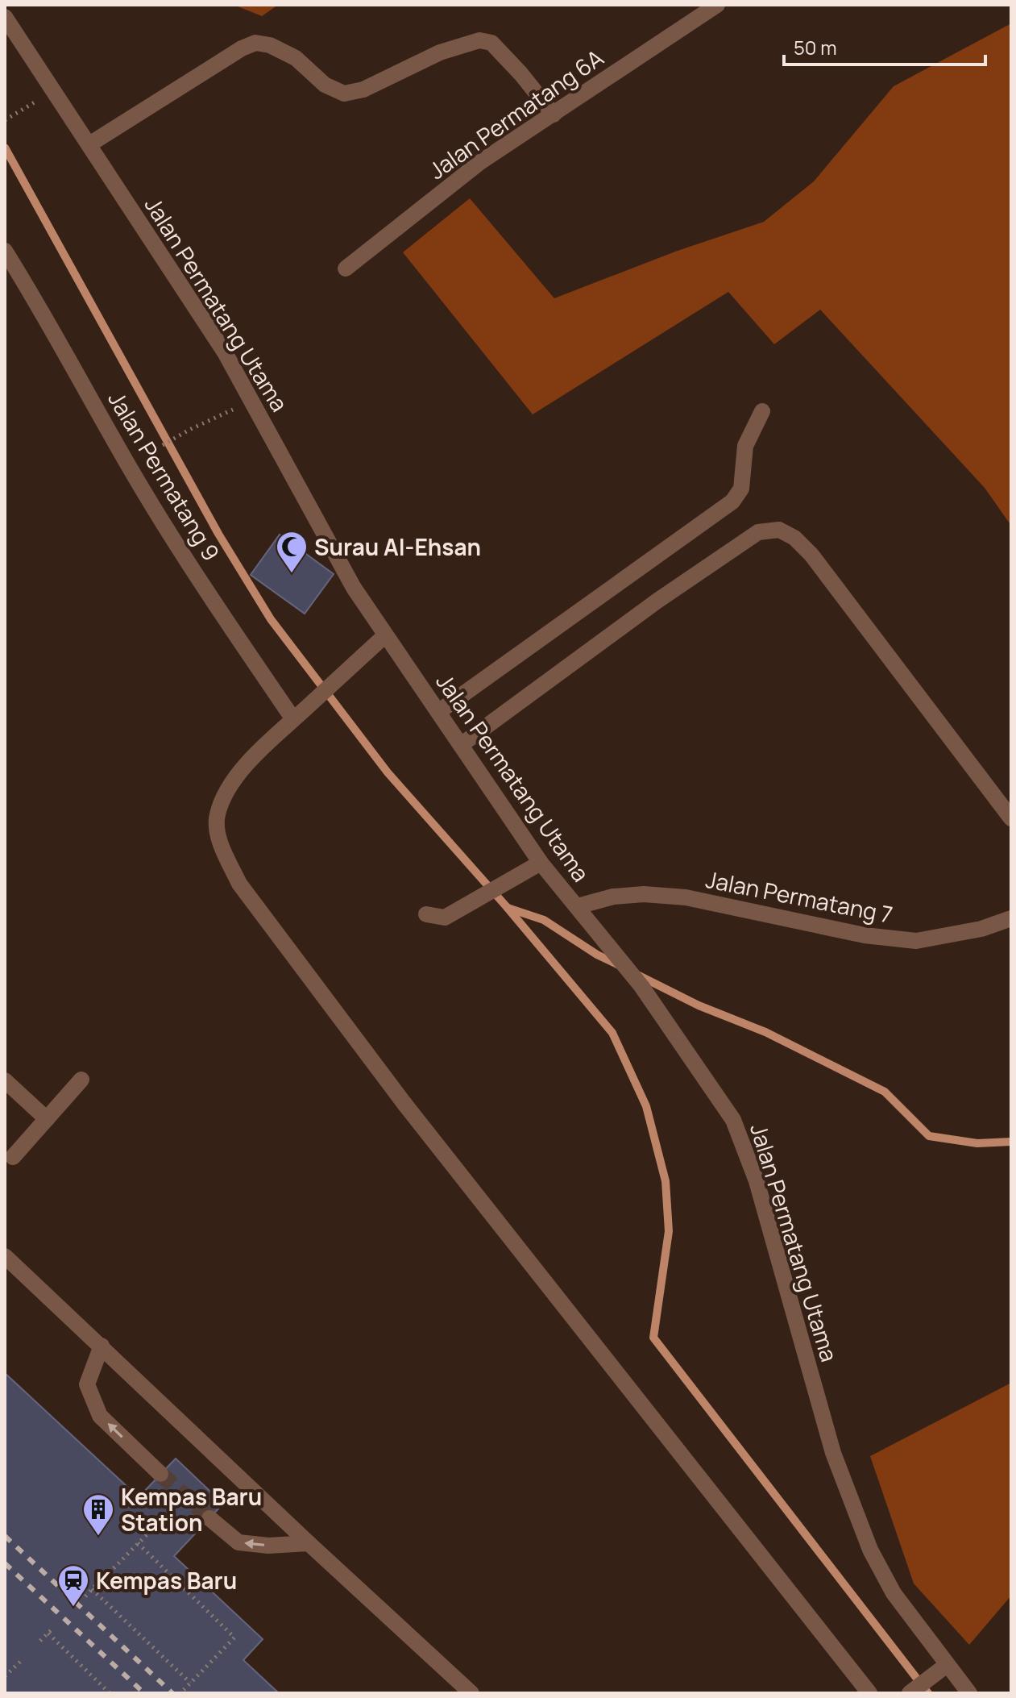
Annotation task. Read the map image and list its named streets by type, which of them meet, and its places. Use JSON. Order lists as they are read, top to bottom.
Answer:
{
  "streets": {
    "street": [
      "Jalan Permatang 6A",
      "Jalan Permatang Utama",
      "Jalan Permatang 9",
      "Jalan Permatang 7"
    ]
  },
  "crossings": [
    ["Jalan Permatang Utama", "Jalan Permatang 7"]
  ],
  "places": {
    "mosque": ["Surau Al-Ehsan"],
    "building": ["Kempas Baru Station"],
    "station": ["Kempas Baru"]
  },
  "scale_bar": "50 m"
}
